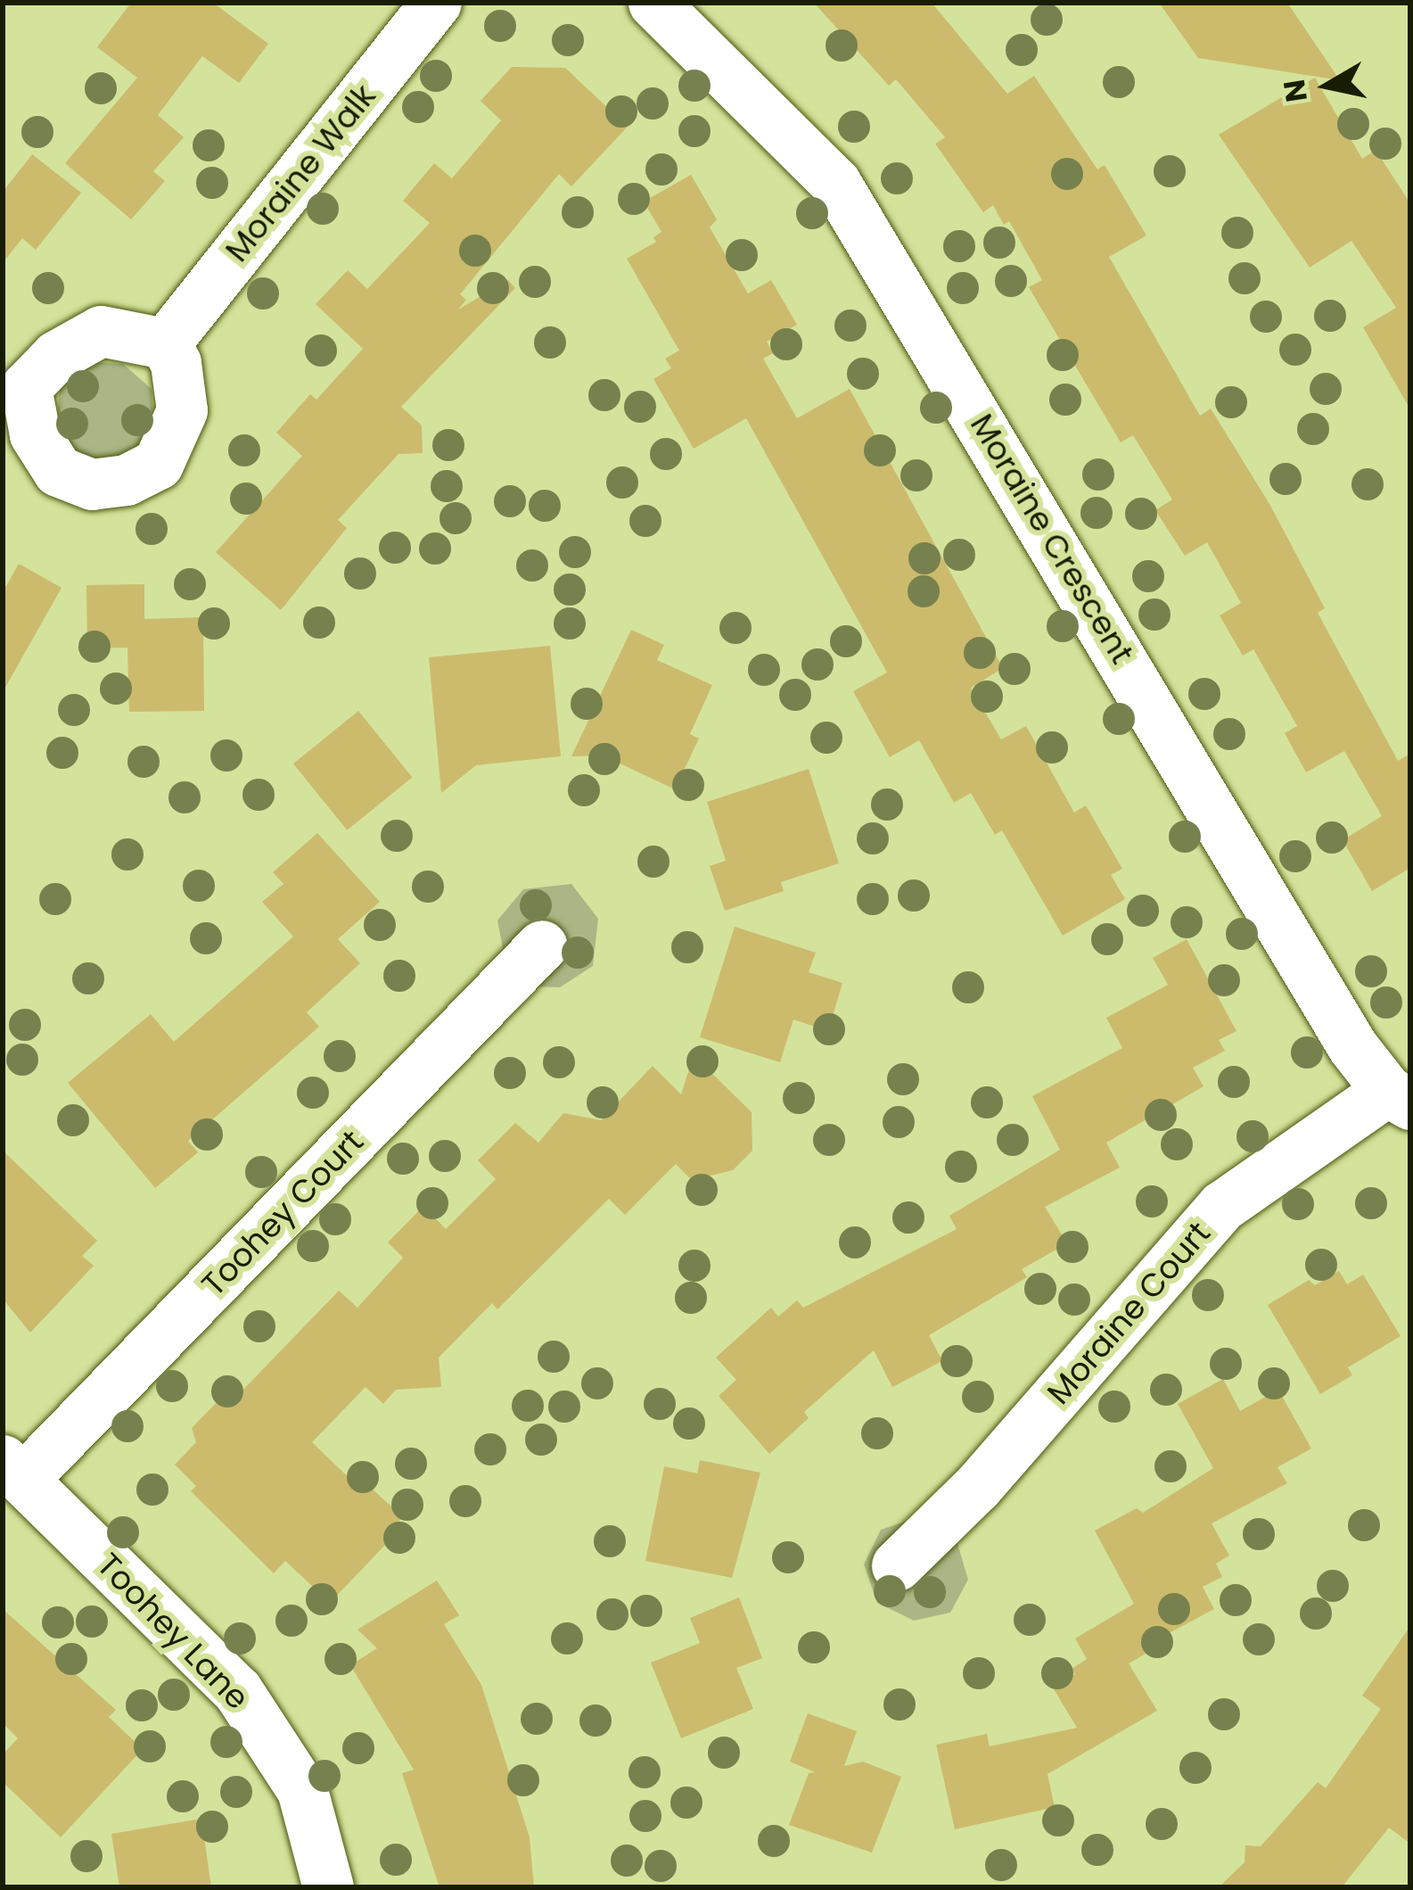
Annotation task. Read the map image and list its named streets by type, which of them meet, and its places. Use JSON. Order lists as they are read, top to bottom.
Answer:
{
  "streets": {
    "street": [
      "Moraine Walk",
      "Moraine Crescent",
      "Toohey Court",
      "Moraine Court",
      "Toohey Lane"
    ]
  },
  "crossings": [
    ["Moraine Crescent", "Moraine Court"],
    ["Toohey Court", "Toohey Lane"]
  ],
  "north": "left"
}
